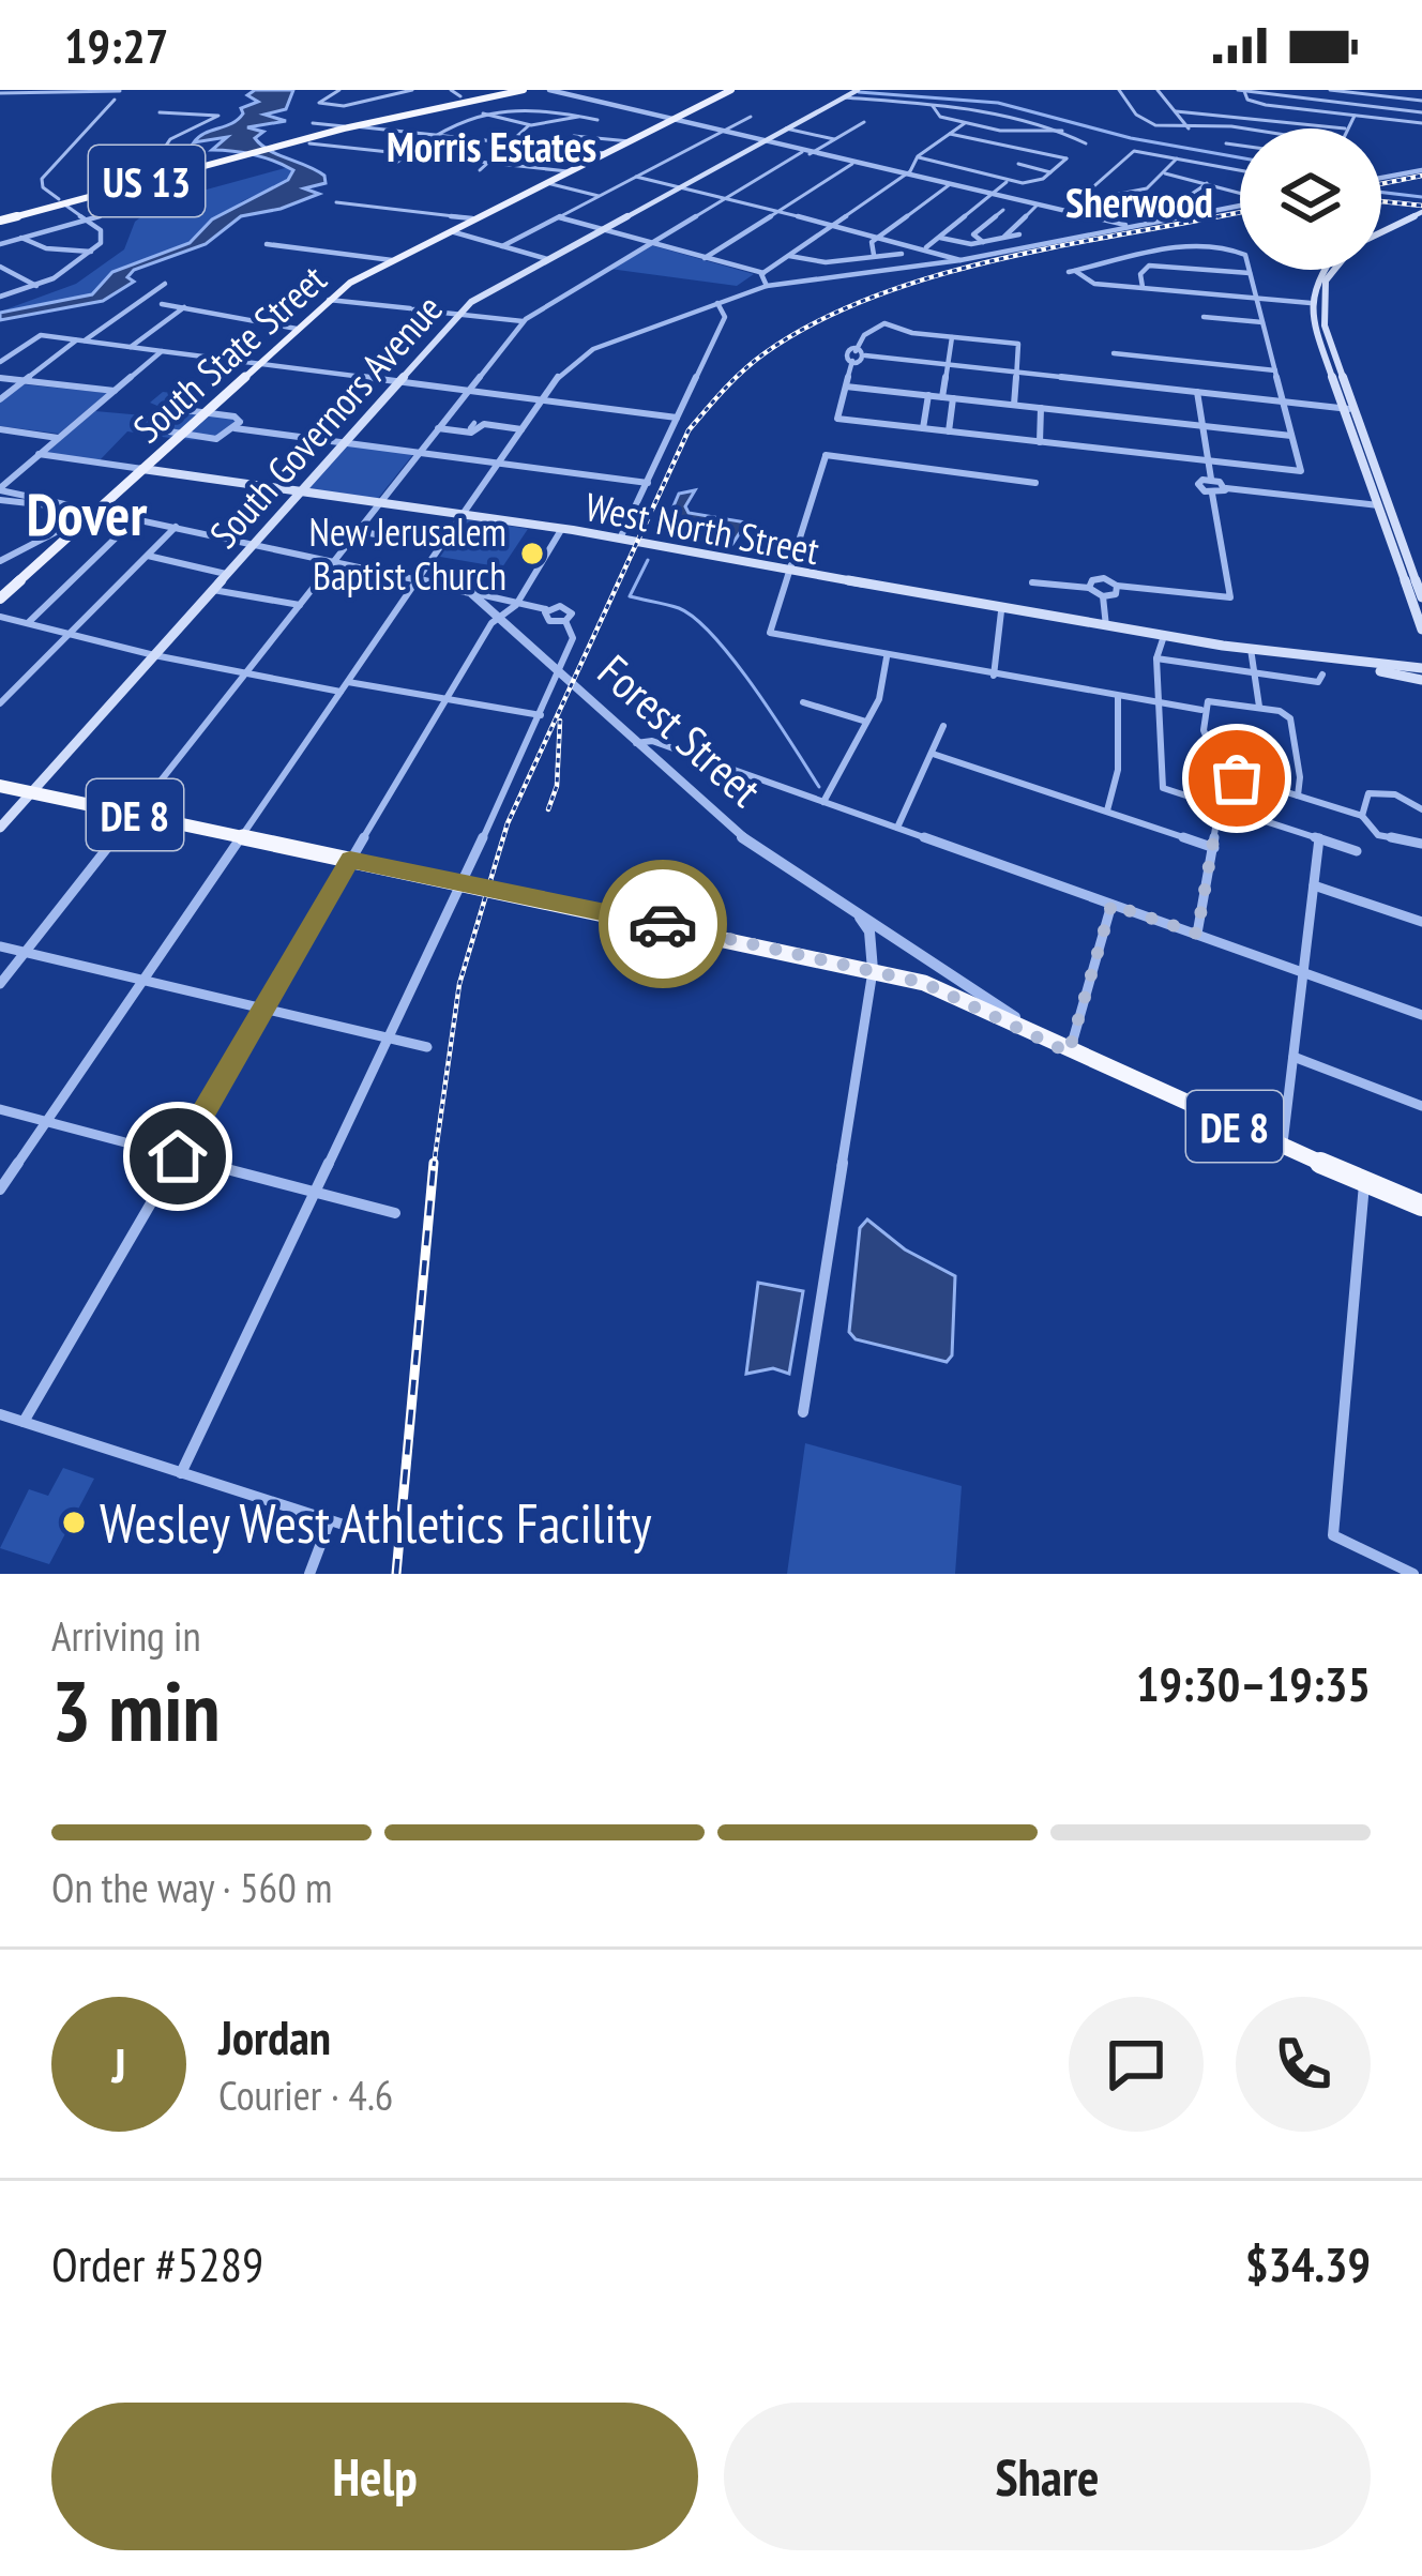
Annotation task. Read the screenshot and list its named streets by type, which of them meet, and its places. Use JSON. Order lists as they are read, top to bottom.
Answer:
{
  "streets": {
    "highway": ["US 13", "Forest Street", "DE 8"],
    "main road": ["South State Street", "South Governors Avenue", "West North Street"]
  },
  "crossings": [
    ["South State Street", "West North Street"],
    ["South Governors Avenue", "West North Street"],
    ["South Governors Avenue", "DE 8"],
    ["Forest Street", "DE 8"]
  ],
  "districts": ["Morris Estates", "Sherwood", "Dover"],
  "places": ["New Jerusalem Baptist Church", "Wesley West Athletics Facility"],
  "page": {
    "status": "19:27",
    "heading": ["3 min", "Arriving in", "19:30–19:35"],
    "panel": [
      "Jordan",
      "Courier · 4.6",
      "Order #5289",
      "$34.39"
    ],
    "bar": "On the way · 560 m",
    "round": "J",
    "buttons": ["Help", "Share"]
  }
}
